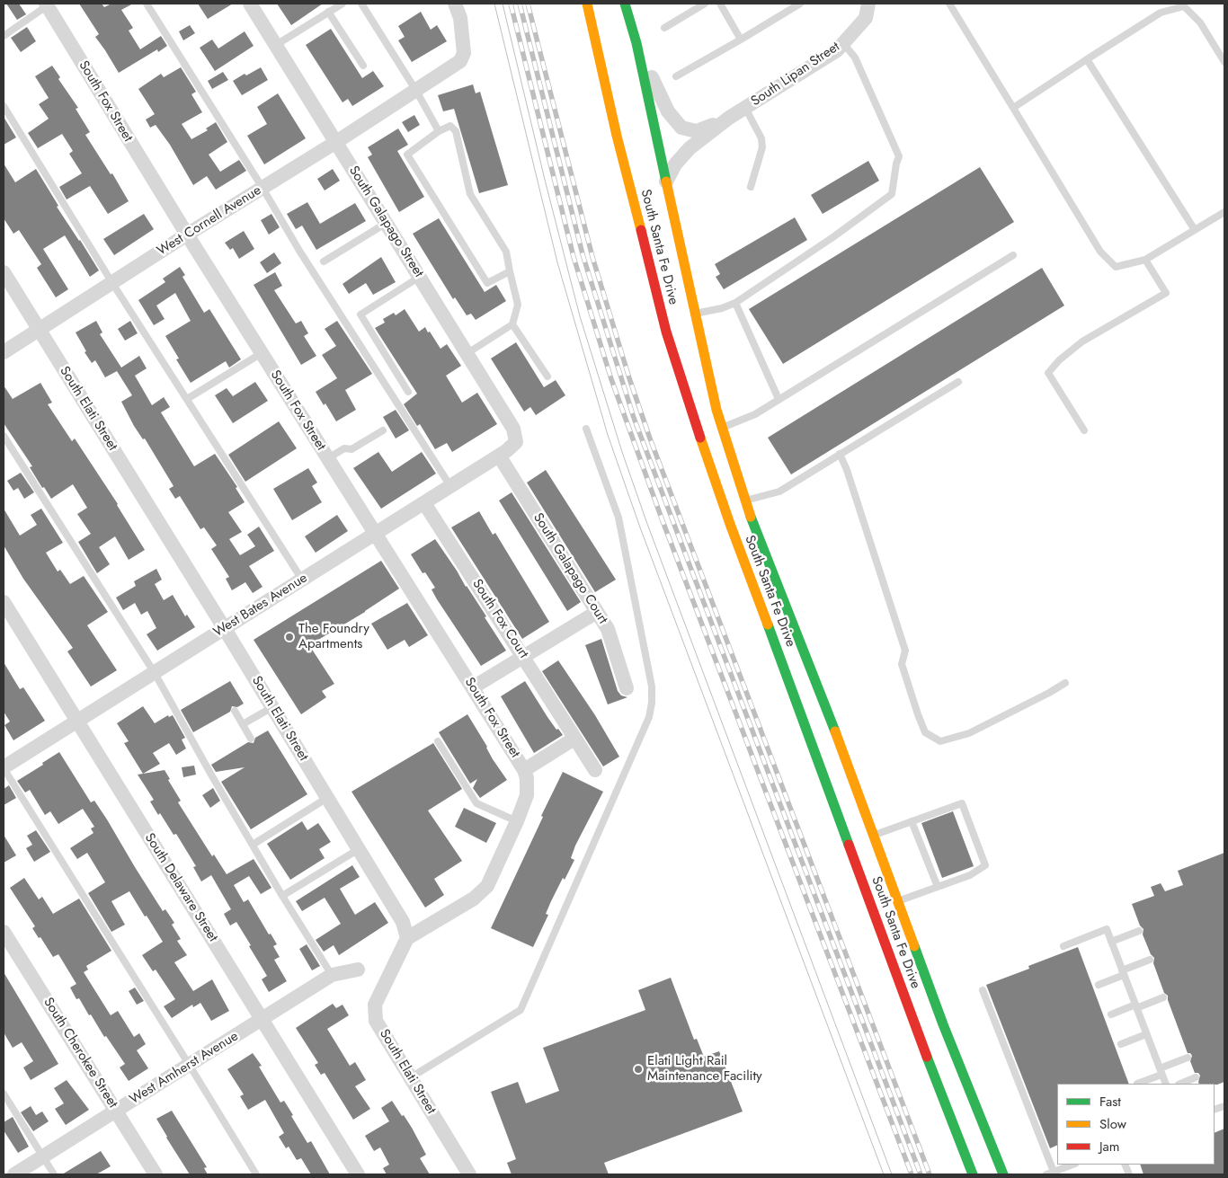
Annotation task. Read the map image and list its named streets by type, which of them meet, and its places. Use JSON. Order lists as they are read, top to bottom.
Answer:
{
  "streets": {
    "highway": ["South Santa Fe Drive"],
    "street": [
      "South Lipan Street",
      "South Fox Street",
      "West Cornell Avenue",
      "South Galapago Street",
      "South Elati Street",
      "South Galapago Court",
      "West Bates Avenue",
      "South Fox Court",
      "South Delaware Street",
      "South Cherokee Street",
      "West Amherst Avenue"
    ]
  },
  "crossings": [
    ["South Lipan Street", "South Santa Fe Drive"],
    ["South Fox Street", "West Cornell Avenue"],
    ["South Fox Street", "West Bates Avenue"],
    ["West Cornell Avenue", "South Galapago Street"],
    ["West Cornell Avenue", "South Elati Street"],
    ["South Galapago Street", "West Bates Avenue"],
    ["South Elati Street", "West Bates Avenue"],
    ["South Galapago Court", "West Bates Avenue"],
    ["West Bates Avenue", "South Fox Court"],
    ["West Bates Avenue", "South Delaware Street"],
    ["South Delaware Street", "West Amherst Avenue"],
    ["South Cherokee Street", "West Amherst Avenue"]
  ],
  "places": ["The Foundry Apartments", "Elati Light Rail Maintenance Facility"],
  "legend": ["Fast", "Slow", "Jam"]
}
